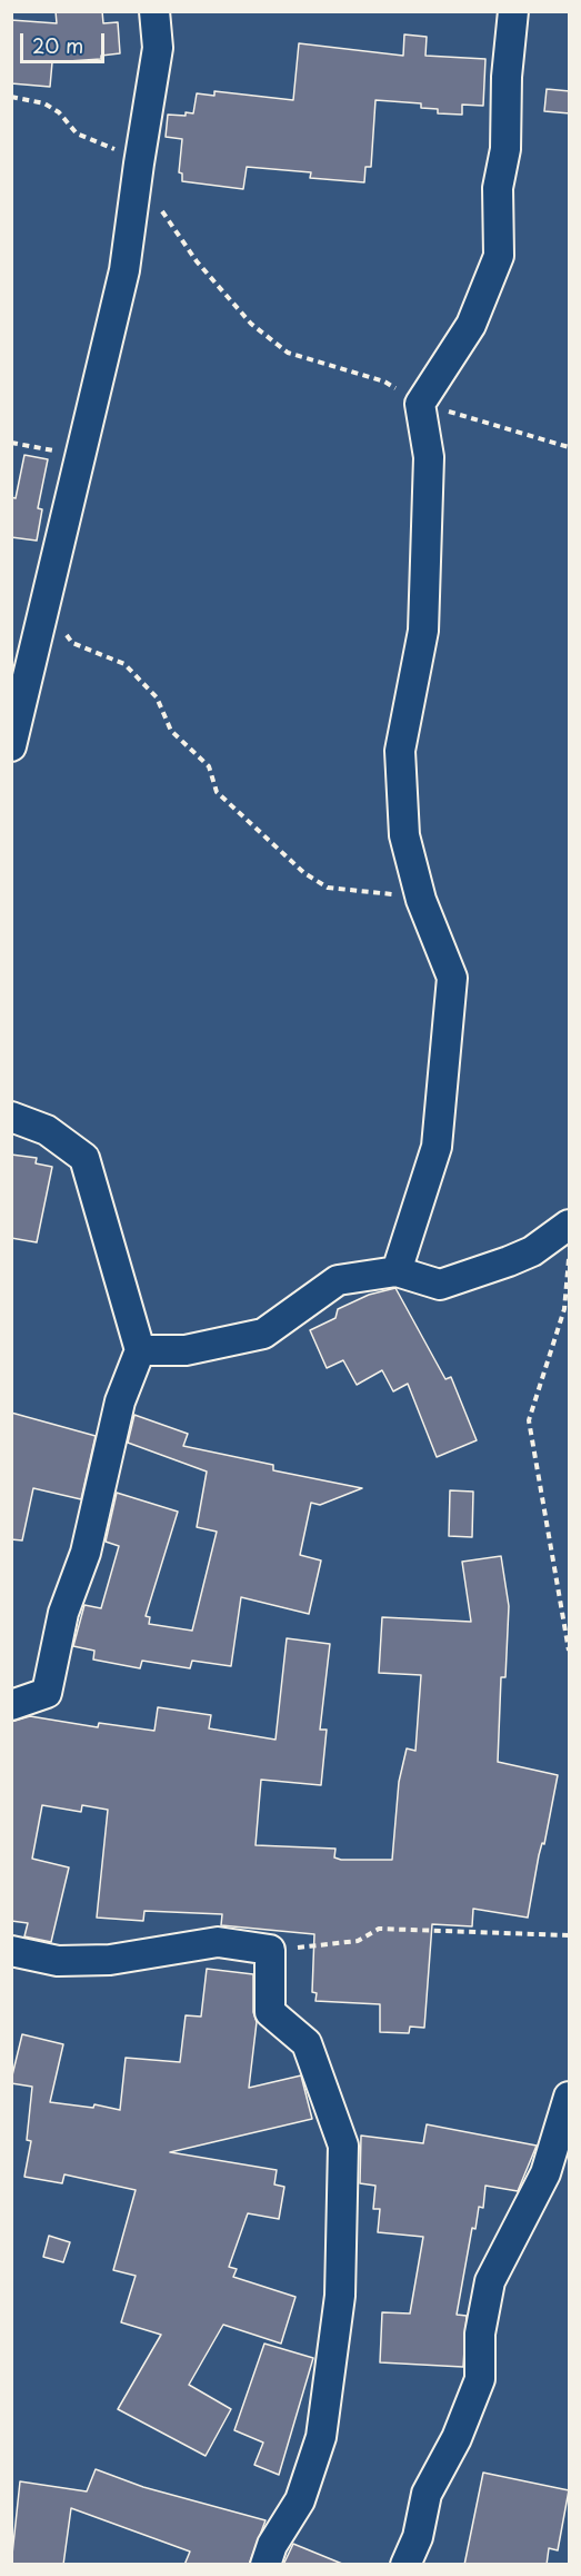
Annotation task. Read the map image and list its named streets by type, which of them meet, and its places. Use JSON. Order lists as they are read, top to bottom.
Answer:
{
  "scale_bar": "20 m"
}
